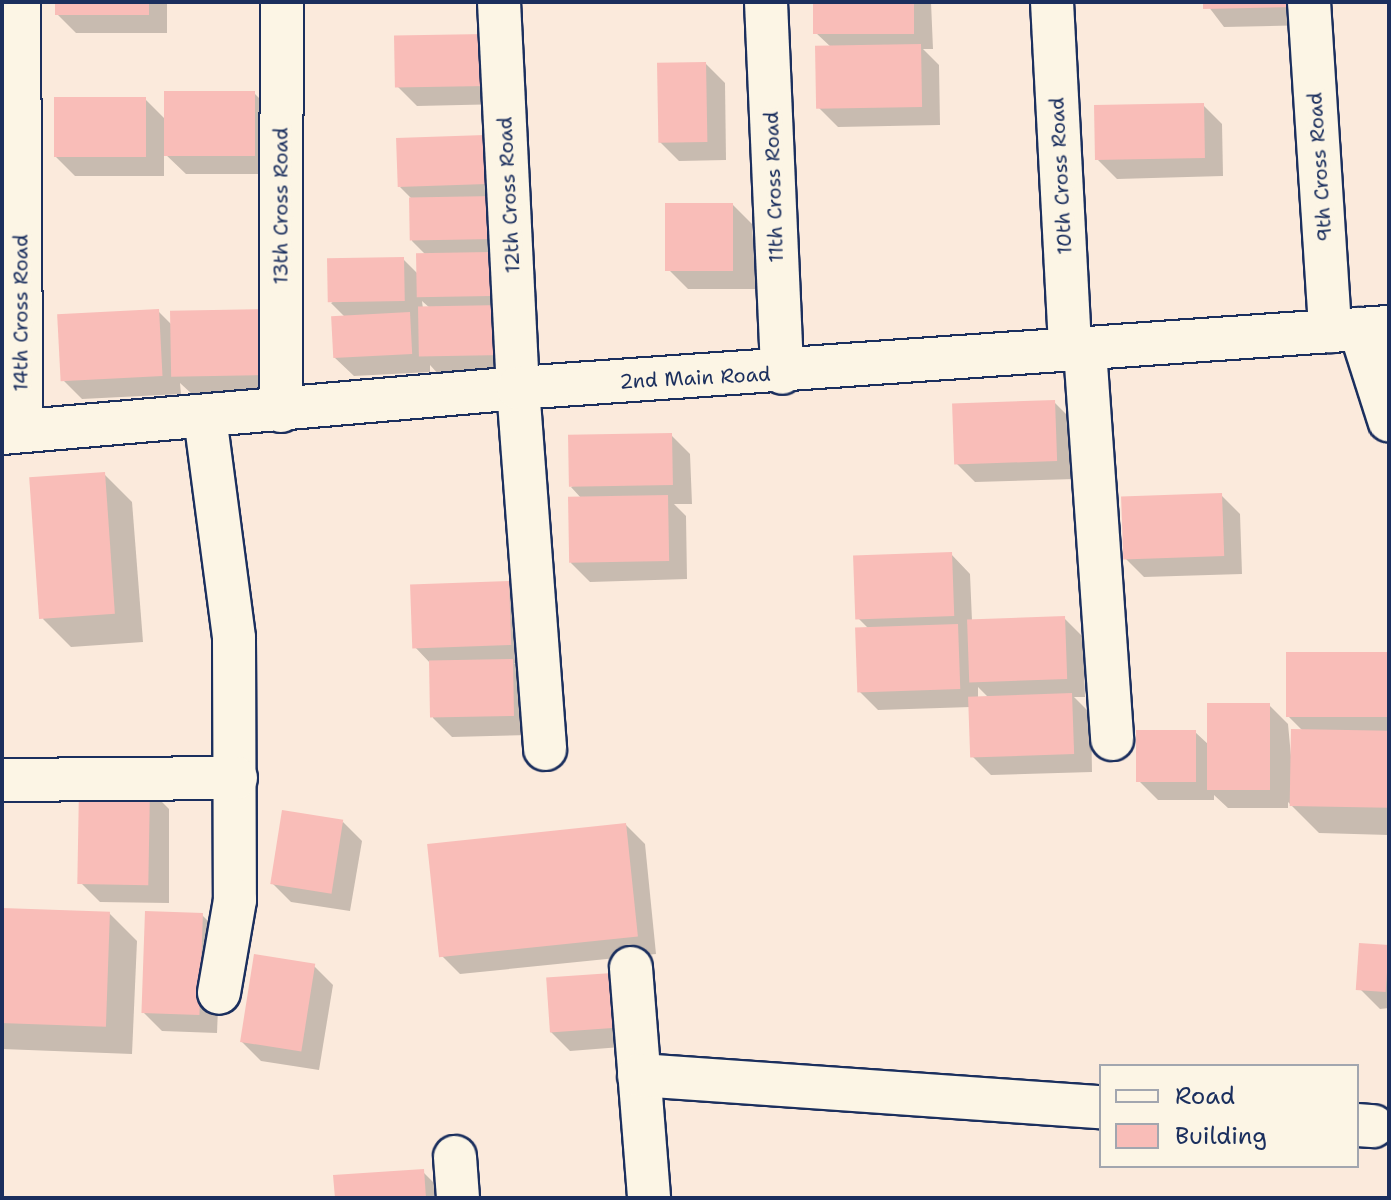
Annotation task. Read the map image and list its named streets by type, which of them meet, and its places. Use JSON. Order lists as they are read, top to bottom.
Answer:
{
  "streets": {
    "street": [
      "9th Cross Road",
      "10th Cross Road",
      "11th Cross Road",
      "12th Cross Road",
      "13th Cross Road",
      "14th Cross Road",
      "2nd Main Road"
    ]
  },
  "crossings": [
    ["9th Cross Road", "2nd Main Road"],
    ["10th Cross Road", "2nd Main Road"],
    ["11th Cross Road", "2nd Main Road"],
    ["12th Cross Road", "2nd Main Road"],
    ["13th Cross Road", "2nd Main Road"],
    ["14th Cross Road", "2nd Main Road"]
  ],
  "legend": ["Road", "Building"]
}
